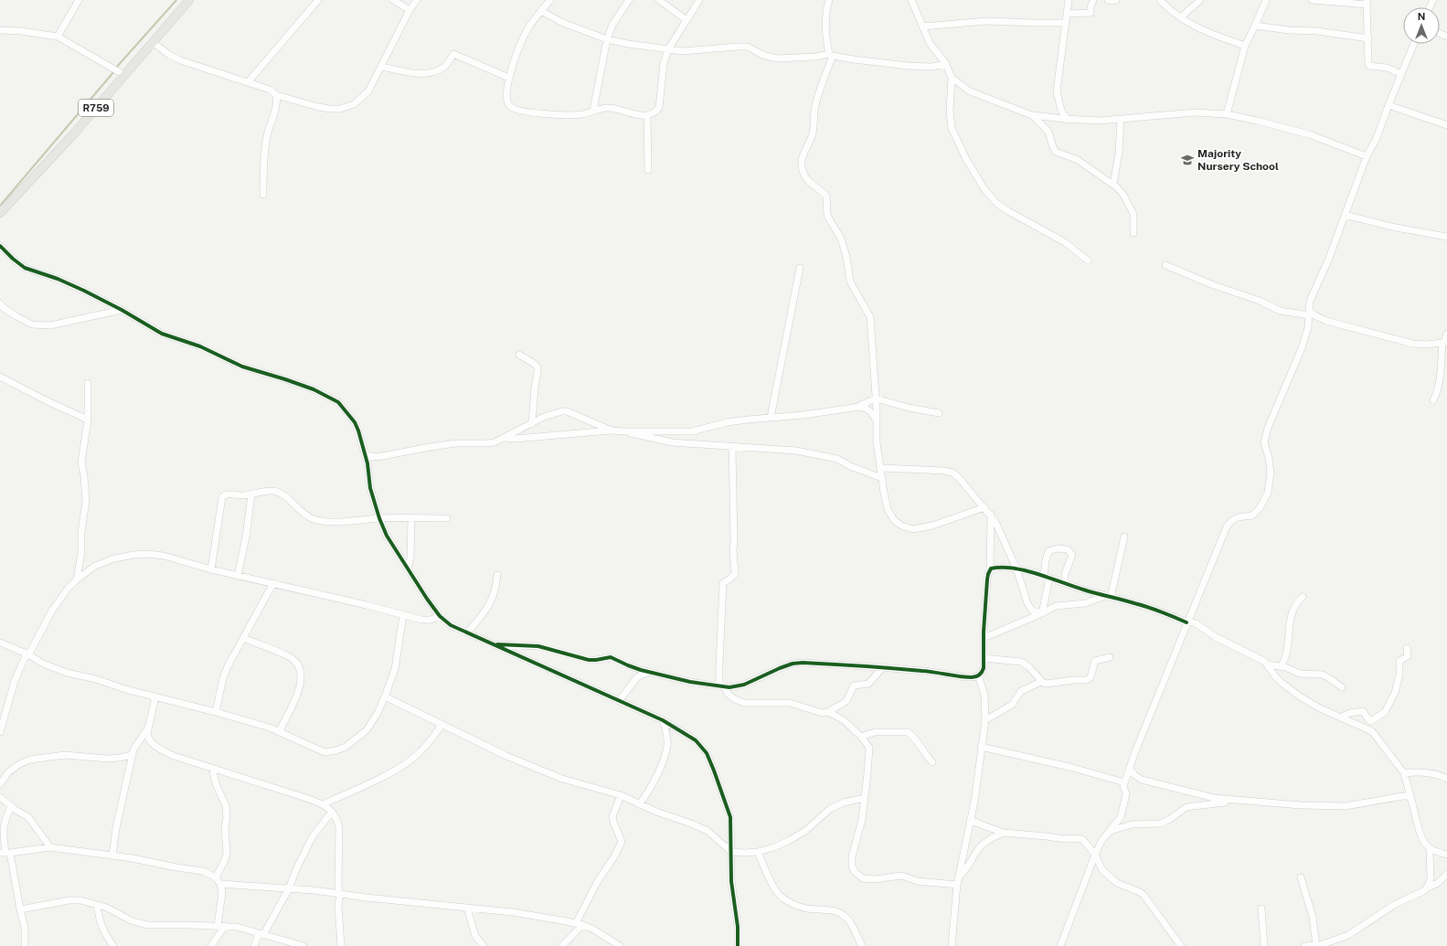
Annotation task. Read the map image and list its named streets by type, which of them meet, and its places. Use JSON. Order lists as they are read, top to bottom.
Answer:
{
  "streets": {
    "main road": ["R759"]
  },
  "places": {
    "school or university": ["Majority Nursery School"]
  },
  "north": "top"
}
